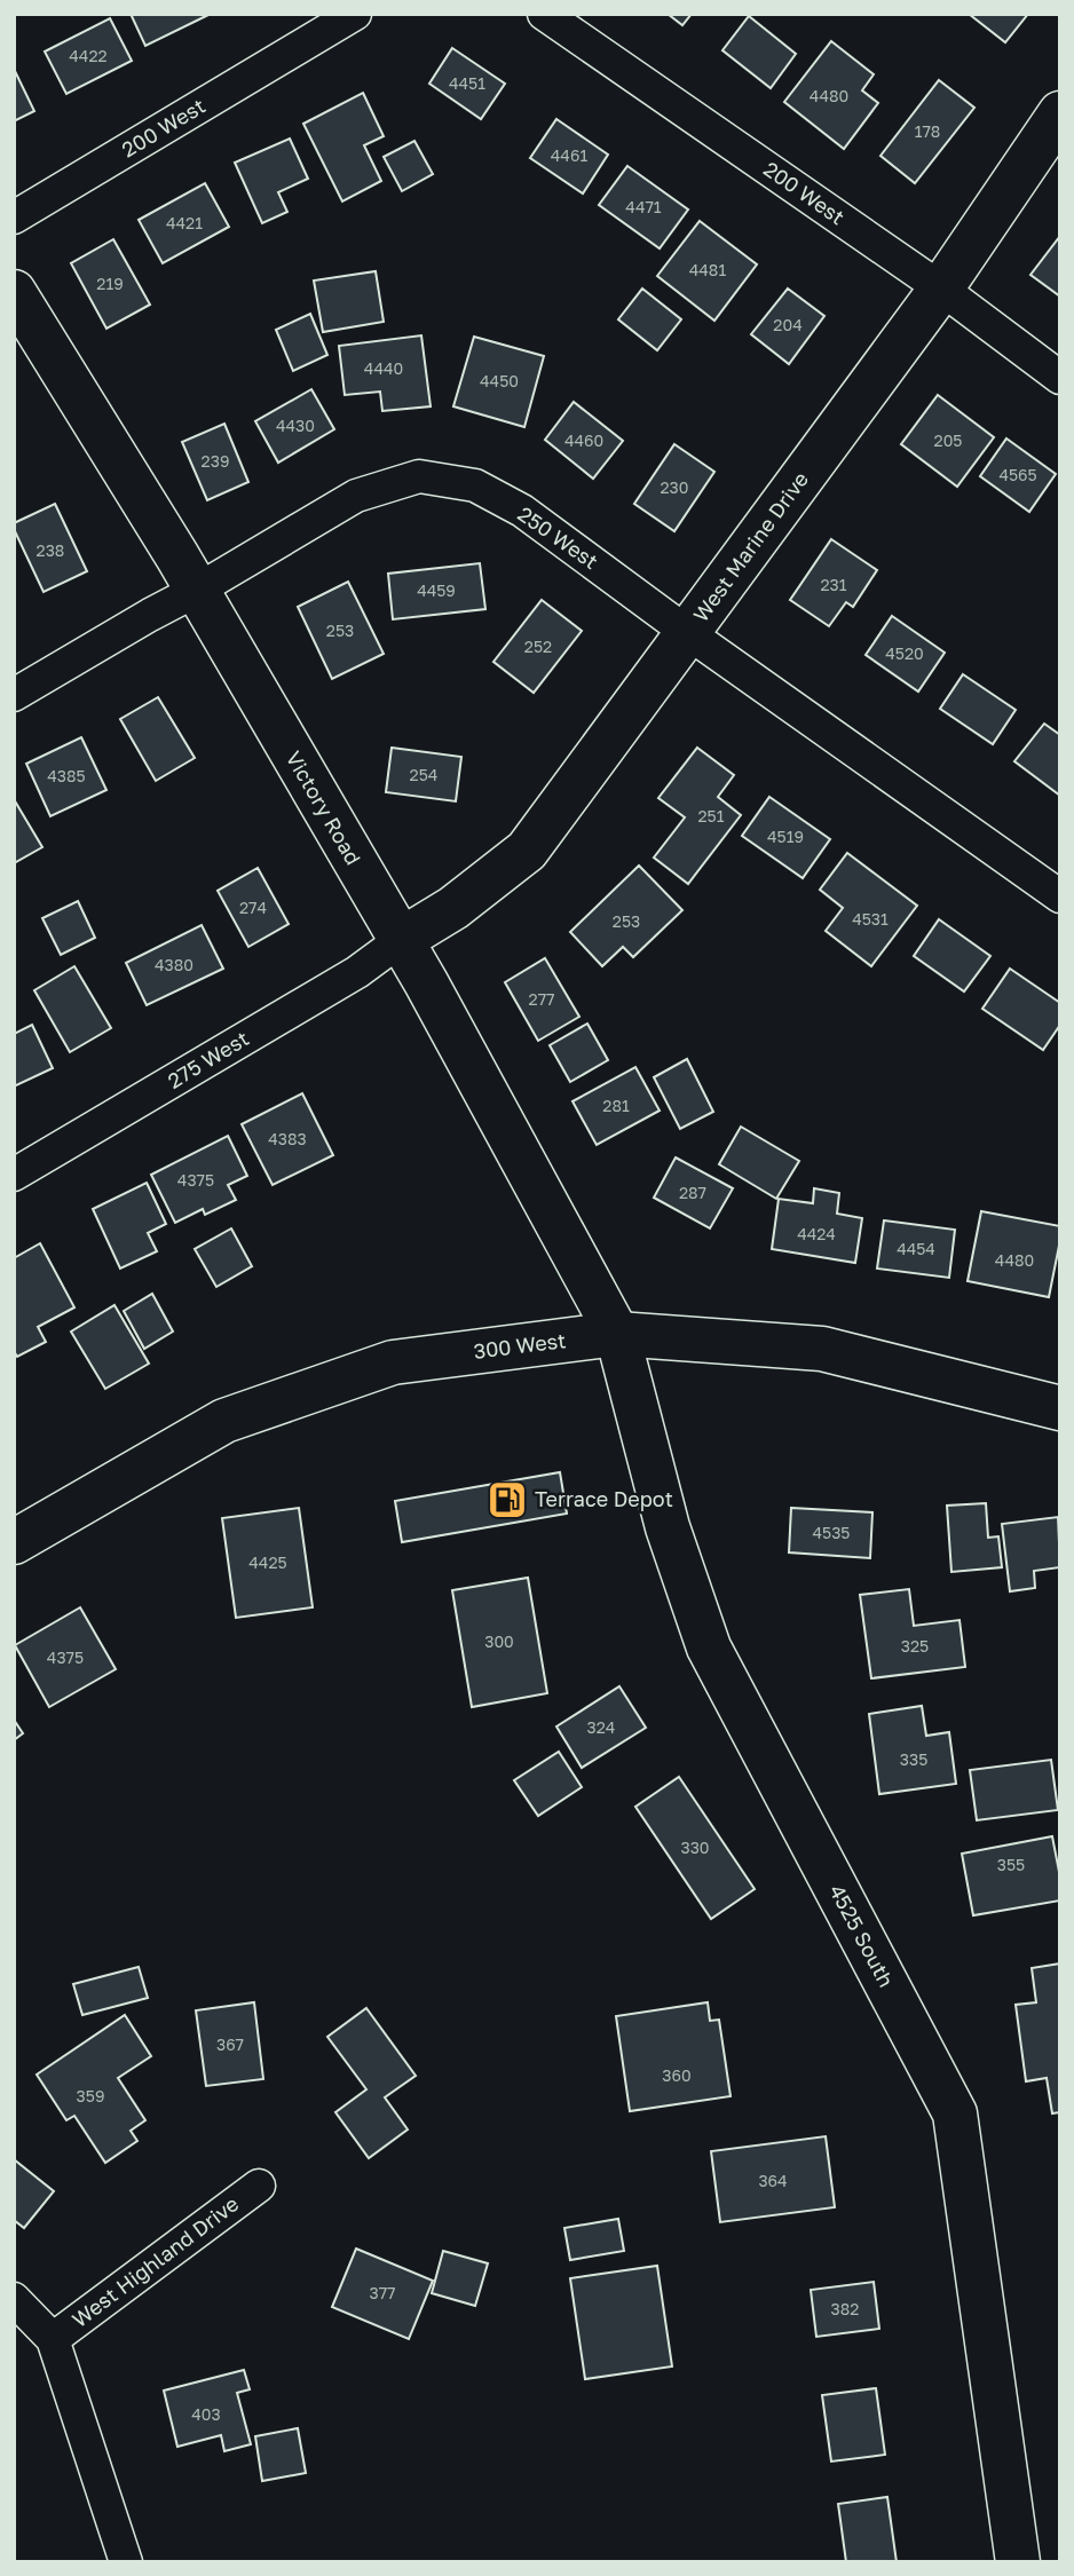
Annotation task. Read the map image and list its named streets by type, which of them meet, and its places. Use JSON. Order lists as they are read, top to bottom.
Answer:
{
  "streets": {
    "street": [
      "200 West",
      "250 West",
      "West Marine Drive",
      "Victory Road",
      "275 West",
      "300 West",
      "4525 South",
      "West Highland Drive"
    ]
  },
  "crossings": [
    ["200 West", "West Marine Drive"],
    ["250 West", "West Marine Drive"],
    ["250 West", "Victory Road"],
    ["West Marine Drive", "Victory Road"],
    ["West Marine Drive", "275 West"],
    ["Victory Road", "275 West"],
    ["Victory Road", "300 West"],
    ["Victory Road", "4525 South"],
    ["300 West", "4525 South"]
  ],
  "places": {
    "fuel station": ["Terrace Depot"]
  },
  "house_numbers": [
    "4422",
    "4451",
    "4480",
    "178",
    "4461",
    "4471",
    "4421",
    "4481",
    "219",
    "204",
    "4440",
    "4450",
    "4430",
    "4460",
    "205",
    "239",
    "4565",
    "230",
    "238",
    "231",
    "4459",
    "253",
    "252",
    "4520",
    "254",
    "4385",
    "251",
    "4519",
    "274",
    "4531",
    "253",
    "4380",
    "277",
    "281",
    "4383",
    "4375",
    "287",
    "4424",
    "4454",
    "4480",
    "4535",
    "4425",
    "300",
    "325",
    "4375",
    "324",
    "335",
    "330",
    "355",
    "367",
    "360",
    "359",
    "364",
    "377",
    "382",
    "403"
  ]
}
